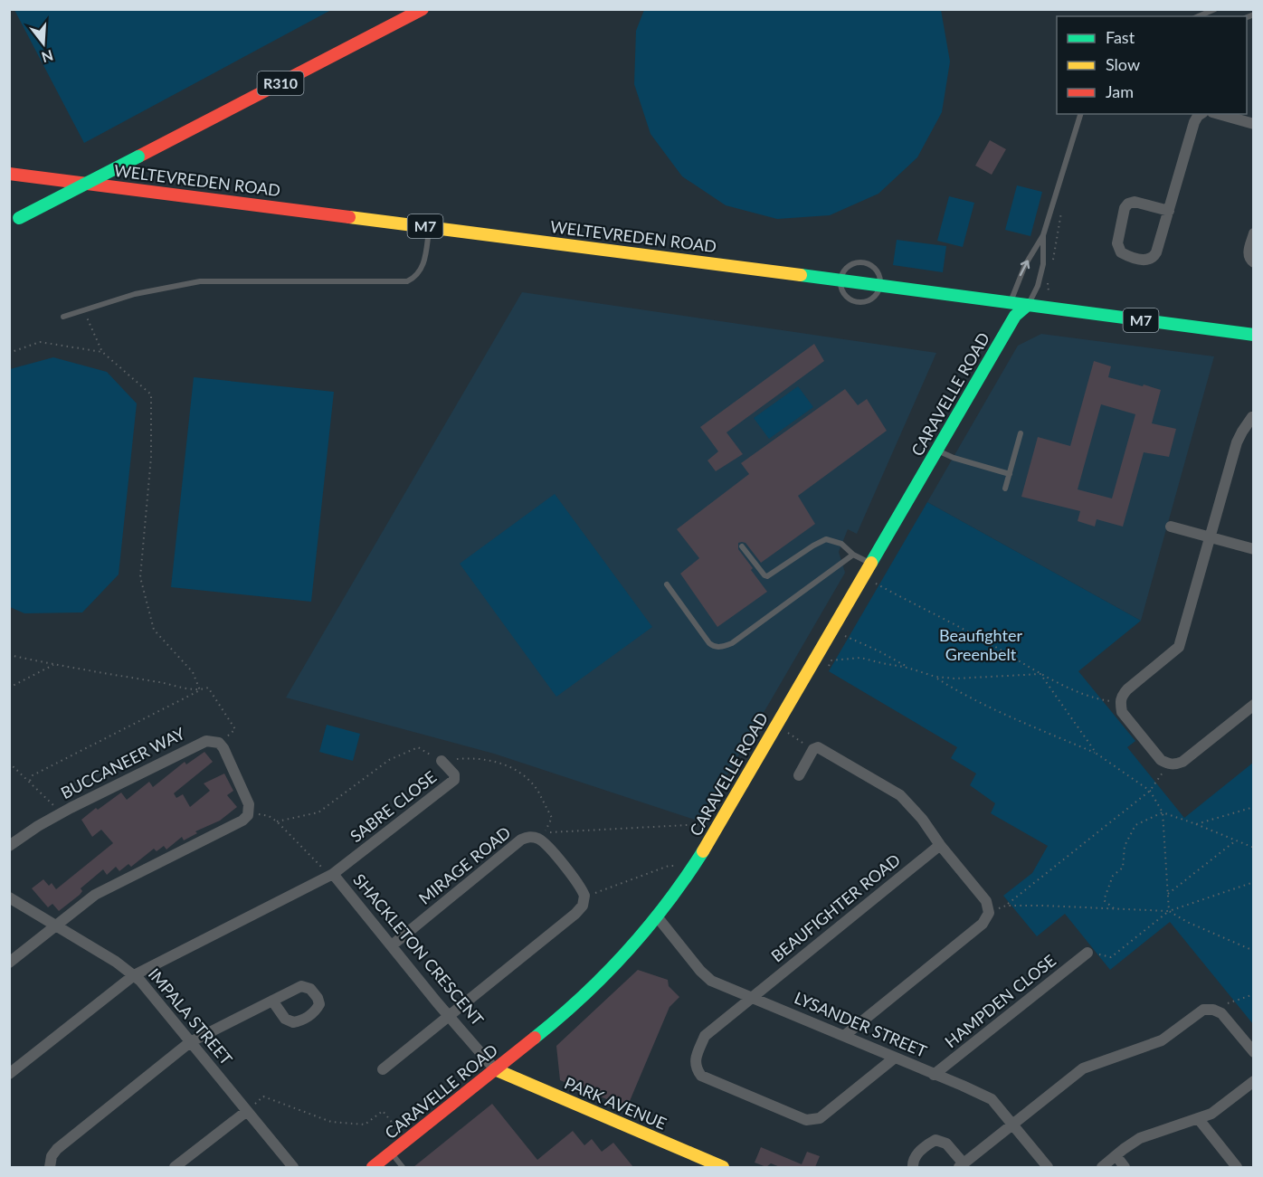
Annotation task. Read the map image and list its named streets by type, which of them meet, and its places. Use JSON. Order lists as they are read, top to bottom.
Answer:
{
  "streets": {
    "main road": [
      "R310",
      "WELTEVREDEN ROAD",
      "M7",
      "CARAVELLE ROAD",
      "PARK AVENUE"
    ],
    "street": [
      "BUCCANEER WAY",
      "SABRE CLOSE",
      "MIRAGE ROAD",
      "BEAUFIGHTER ROAD",
      "SHACKLETON CRESCENT",
      "HAMPDEN CLOSE",
      "IMPALA STREET",
      "LYSANDER STREET"
    ]
  },
  "crossings": [
    ["WELTEVREDEN ROAD", "CARAVELLE ROAD"],
    ["CARAVELLE ROAD", "SHACKLETON CRESCENT"],
    ["CARAVELLE ROAD", "LYSANDER STREET"],
    ["CARAVELLE ROAD", "PARK AVENUE"],
    ["SABRE CLOSE", "SHACKLETON CRESCENT"],
    ["MIRAGE ROAD", "SHACKLETON CRESCENT"],
    ["BEAUFIGHTER ROAD", "LYSANDER STREET"],
    ["SHACKLETON CRESCENT", "IMPALA STREET"],
    ["SHACKLETON CRESCENT", "PARK AVENUE"],
    ["HAMPDEN CLOSE", "LYSANDER STREET"]
  ],
  "parks": ["Beaufighter Greenbelt"],
  "legend": ["Fast", "Slow", "Jam"],
  "north": "bottom"
}
